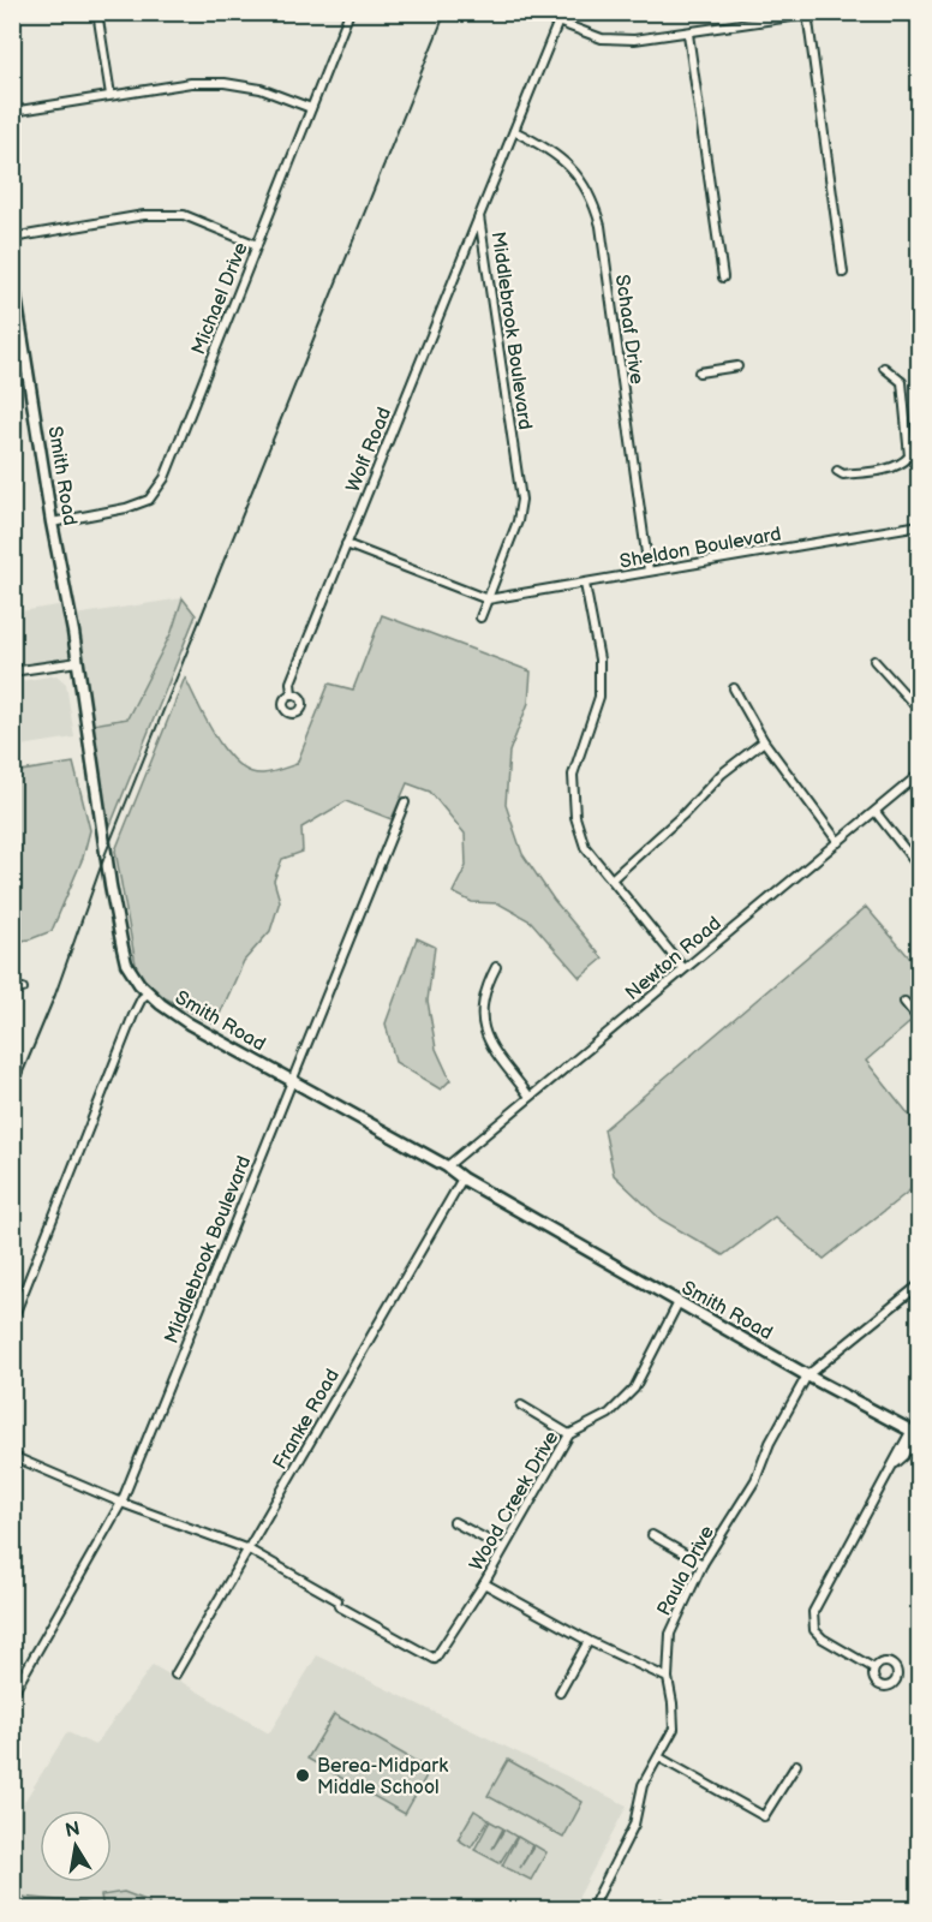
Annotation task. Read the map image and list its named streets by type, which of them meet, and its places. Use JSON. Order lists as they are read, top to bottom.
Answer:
{
  "streets": {
    "main road": ["Smith Road"],
    "street": [
      "Michael Drive",
      "Schaaf Drive",
      "Middlebrook Boulevard",
      "Wolf Road",
      "Sheldon Boulevard",
      "Newton Road",
      "Franke Road",
      "Wood Creek Drive",
      "Paula Drive"
    ]
  },
  "crossings": [
    ["Michael Drive", "Smith Road"],
    ["Schaaf Drive", "Middlebrook Boulevard"],
    ["Schaaf Drive", "Sheldon Boulevard"],
    ["Middlebrook Boulevard", "Wolf Road"],
    ["Middlebrook Boulevard", "Smith Road"],
    ["Middlebrook Boulevard", "Sheldon Boulevard"],
    ["Smith Road", "Newton Road"],
    ["Smith Road", "Franke Road"],
    ["Smith Road", "Wood Creek Drive"],
    ["Smith Road", "Paula Drive"],
    ["Franke Road", "Wood Creek Drive"]
  ],
  "places": ["Berea-Midpark Middle School"],
  "north": "top"
}
